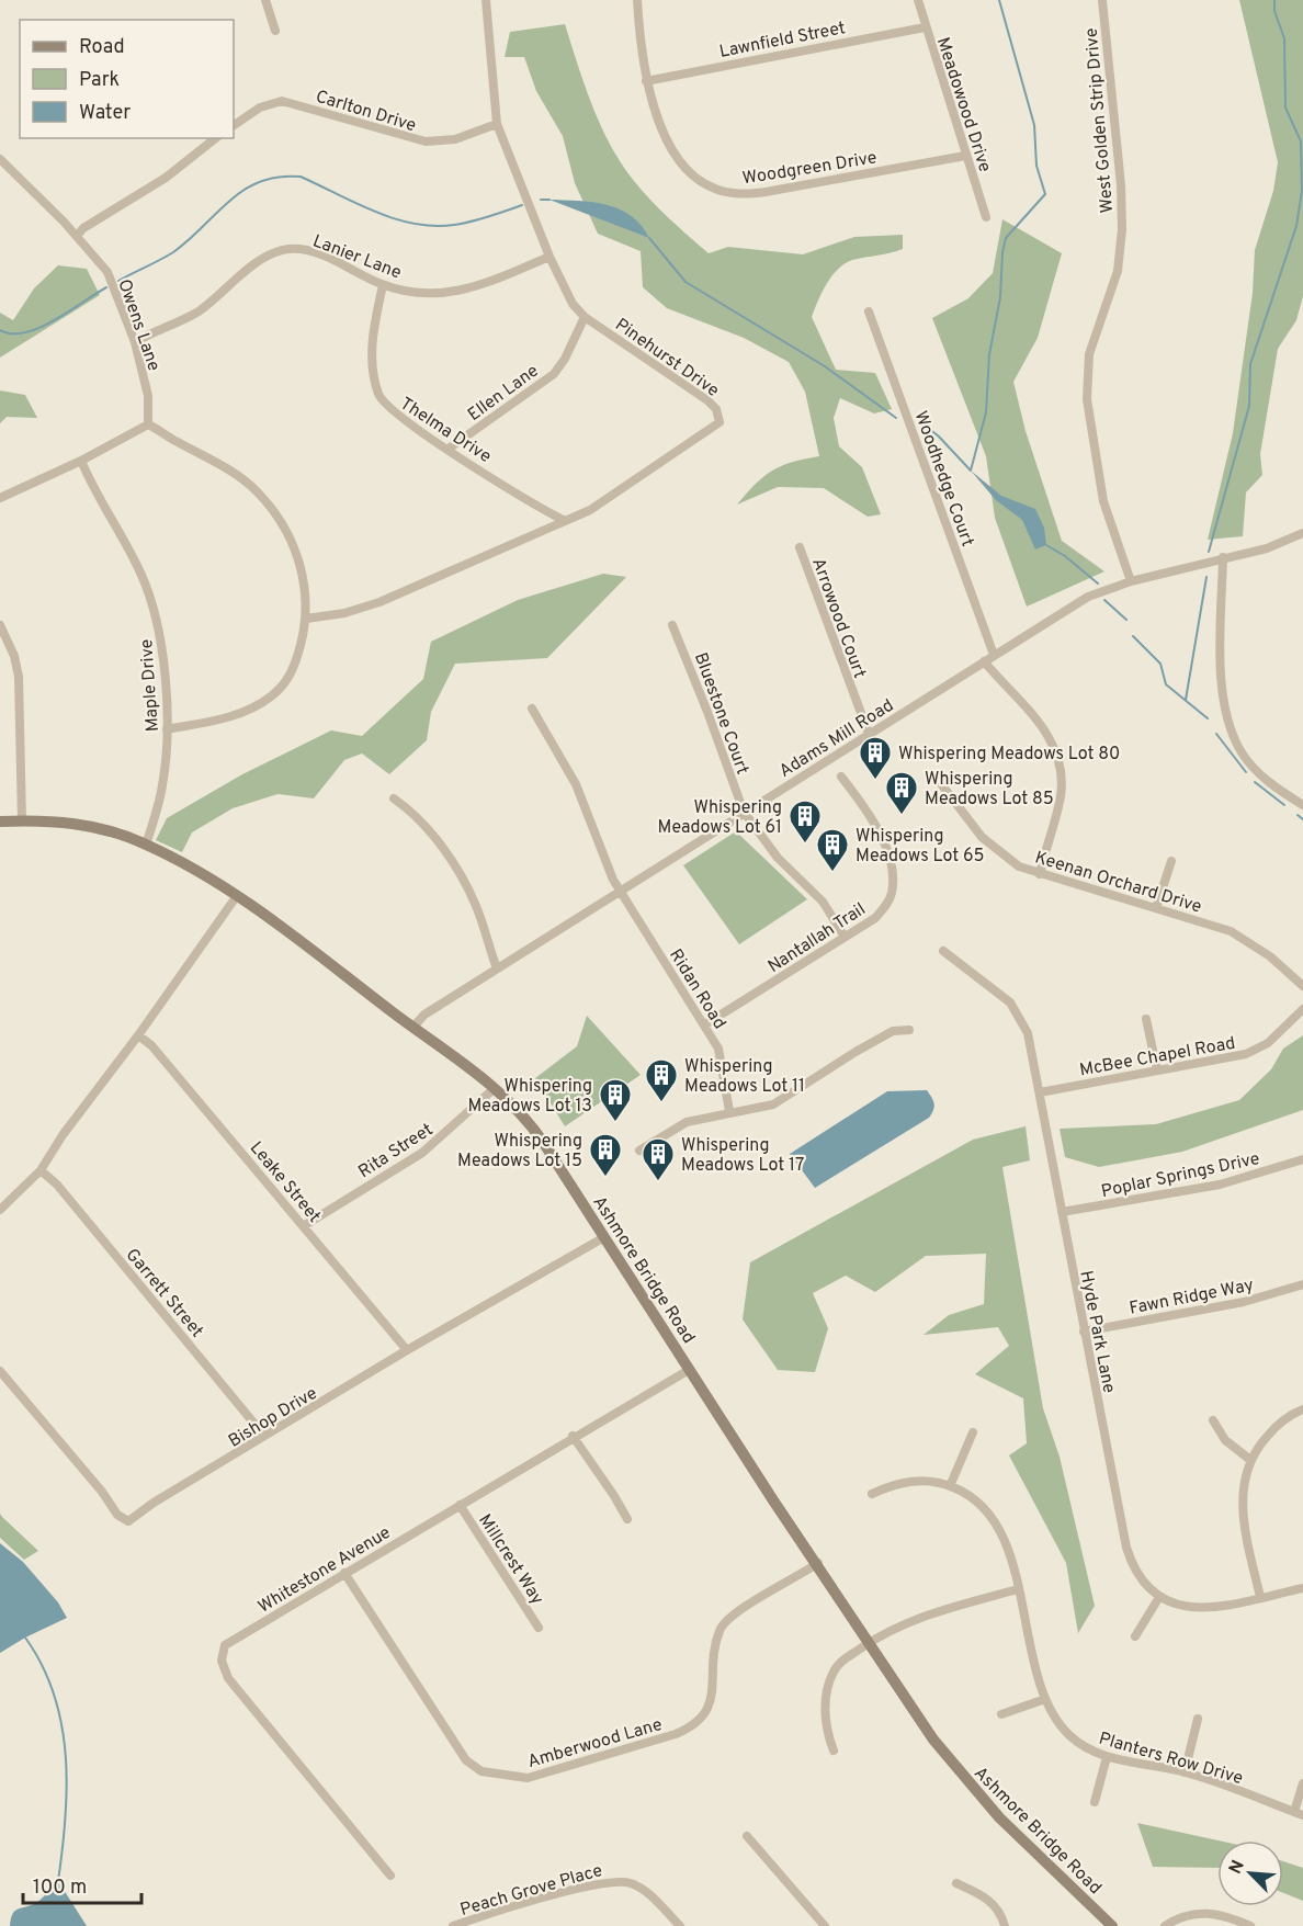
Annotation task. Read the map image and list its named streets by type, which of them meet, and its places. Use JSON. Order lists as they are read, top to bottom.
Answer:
{
  "streets": {
    "main road": ["Ashmore Bridge Road"],
    "street": [
      "Lawnfield Street",
      "Meadowood Drive",
      "Carlton Drive",
      "West Golden Strip Drive",
      "Woodgreen Drive",
      "Lanier Lane",
      "Owens Lane",
      "Pinehurst Drive",
      "Ellen Lane",
      "Thelma Drive",
      "Woodhedge Court",
      "Arrowood Court",
      "Maple Drive",
      "Bluestone Court",
      "Adams Mill Road",
      "Keenan Orchard Drive",
      "Nantallah Trail",
      "Ridan Road",
      "McBee Chapel Road",
      "Rita Street",
      "Poplar Springs Drive",
      "Leake Street",
      "Garrett Street",
      "Fawn Ridge Way",
      "Hyde Park Lane",
      "Bishop Drive",
      "Millcrest Way",
      "Whitestone Avenue",
      "Amberwood Lane",
      "Planters Row Drive",
      "Peach Grove Place"
    ]
  },
  "crossings": [
    ["Lawnfield Street", "Meadowood Drive"],
    ["Lawnfield Street", "Woodgreen Drive"],
    ["Meadowood Drive", "Woodgreen Drive"],
    ["Carlton Drive", "Pinehurst Drive"],
    ["West Golden Strip Drive", "Adams Mill Road"],
    ["Lanier Lane", "Owens Lane"],
    ["Lanier Lane", "Pinehurst Drive"],
    ["Lanier Lane", "Thelma Drive"],
    ["Pinehurst Drive", "Ellen Lane"],
    ["Pinehurst Drive", "Thelma Drive"],
    ["Ellen Lane", "Thelma Drive"],
    ["Woodhedge Court", "Adams Mill Road"],
    ["Arrowood Court", "Adams Mill Road"],
    ["Maple Drive", "Ashmore Bridge Road"],
    ["Bluestone Court", "Adams Mill Road"],
    ["Bluestone Court", "Nantallah Trail"],
    ["Adams Mill Road", "Ridan Road"],
    ["Adams Mill Road", "Ashmore Bridge Road"],
    ["Nantallah Trail", "Ridan Road"],
    ["McBee Chapel Road", "Hyde Park Lane"],
    ["Rita Street", "Leake Street"],
    ["Rita Street", "Ashmore Bridge Road"],
    ["Poplar Springs Drive", "Hyde Park Lane"],
    ["Leake Street", "Bishop Drive"],
    ["Ashmore Bridge Road", "Bishop Drive"],
    ["Ashmore Bridge Road", "Whitestone Avenue"],
    ["Ashmore Bridge Road", "Amberwood Lane"],
    ["Garrett Street", "Bishop Drive"],
    ["Fawn Ridge Way", "Hyde Park Lane"],
    ["Millcrest Way", "Whitestone Avenue"],
    ["Whitestone Avenue", "Amberwood Lane"]
  ],
  "places": {
    "building": [
      "Whispering Meadows Lot 80",
      "Whispering Meadows Lot 85",
      "Whispering Meadows Lot 61",
      "Whispering Meadows Lot 65",
      "Whispering Meadows Lot 11",
      "Whispering Meadows Lot 13",
      "Whispering Meadows Lot 15",
      "Whispering Meadows Lot 17"
    ]
  },
  "legend": ["Road", "Park", "Water"],
  "scale_bar": "100 m",
  "north": "top left"
}
